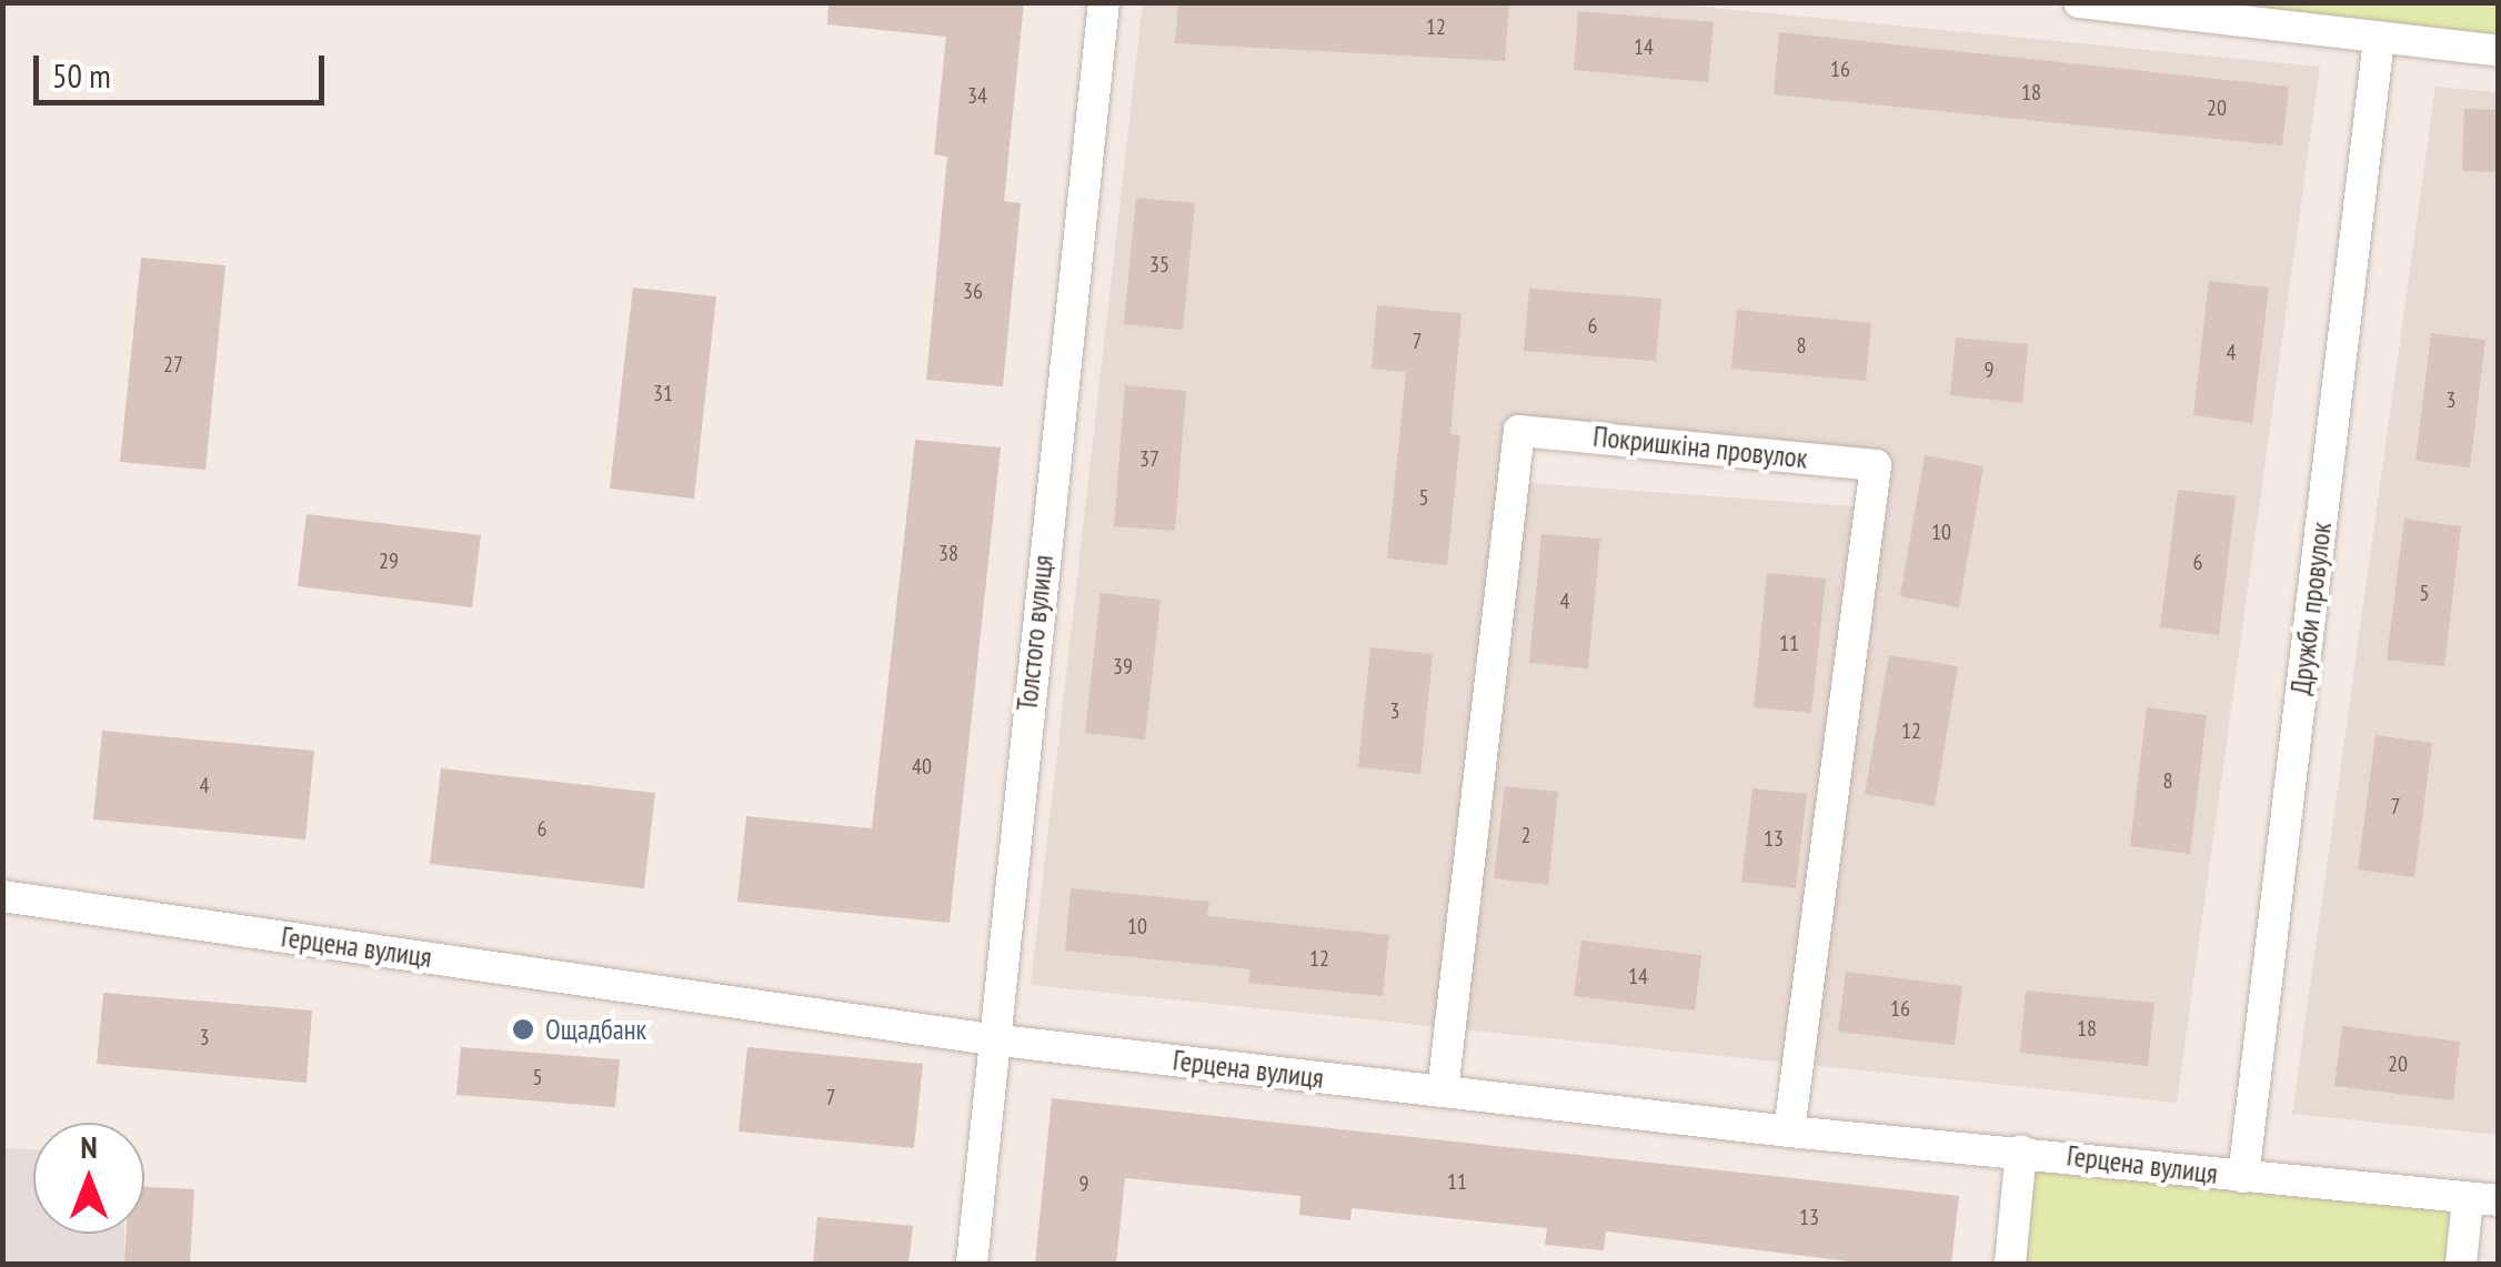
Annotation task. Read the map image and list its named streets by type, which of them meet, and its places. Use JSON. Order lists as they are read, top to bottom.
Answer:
{
  "streets": {
    "street": [
      "Покришкіна провулок",
      "Дружби провулок",
      "Толстого вулиця",
      "Герцена вулиця"
    ]
  },
  "crossings": [
    ["Покришкіна провулок", "Герцена вулиця"],
    ["Дружби провулок", "Герцена вулиця"],
    ["Толстого вулиця", "Герцена вулиця"]
  ],
  "places": ["Ощадбанк"],
  "house_numbers": [
    "12",
    "14",
    "16",
    "18",
    "34",
    "20",
    "35",
    "36",
    "6",
    "7",
    "8",
    "4",
    "27",
    "9",
    "31",
    "3",
    "37",
    "5",
    "10",
    "38",
    "29",
    "6",
    "5",
    "4",
    "11",
    "39",
    "3",
    "12",
    "40",
    "8",
    "4",
    "7",
    "6",
    "2",
    "13",
    "10",
    "12",
    "14",
    "16",
    "18",
    "3",
    "20",
    "5",
    "7",
    "11",
    "9",
    "13"
  ],
  "scale_bar": "50 m",
  "north": "top"
}
